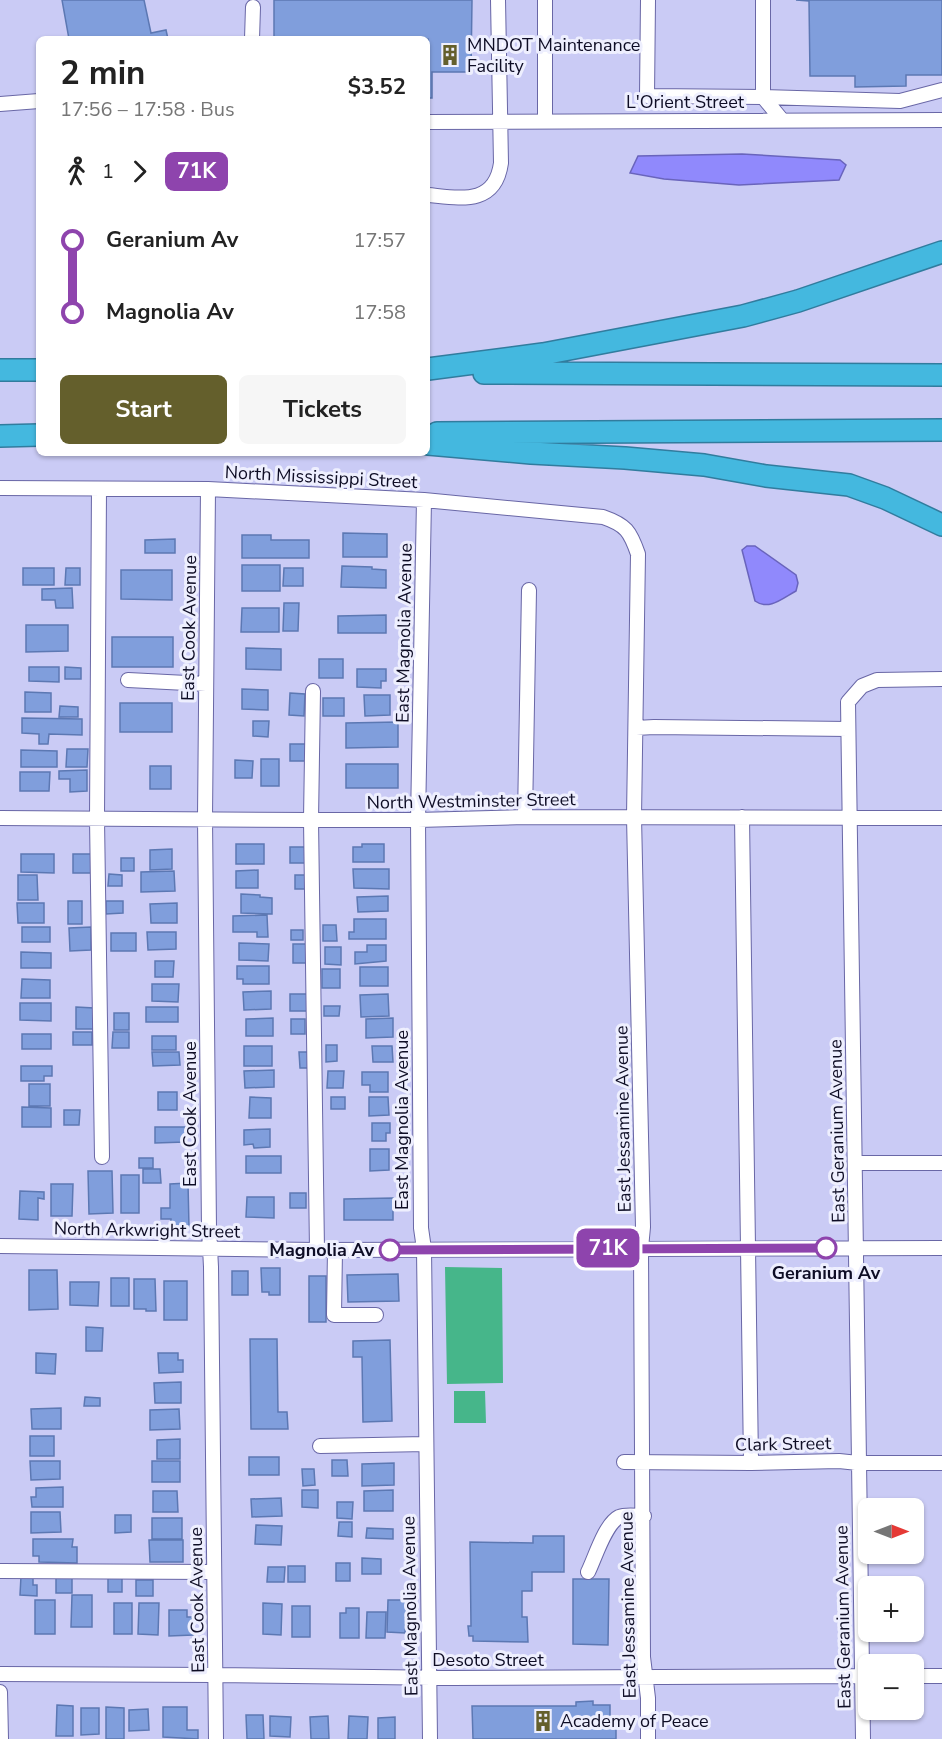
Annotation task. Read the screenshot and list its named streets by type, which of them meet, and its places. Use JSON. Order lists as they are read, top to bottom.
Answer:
{
  "streets": {
    "street": [
      "L'Orient Street",
      "North Mississippi Street",
      "East Cook Avenue",
      "East Magnolia Avenue",
      "North Westminster Street",
      "East Jessamine Avenue",
      "East Geranium Avenue",
      "North Arkwright Street",
      "Clark Street",
      "Desoto Street"
    ]
  },
  "crossings": [
    ["North Mississippi Street", "East Cook Avenue"],
    ["North Mississippi Street", "East Magnolia Avenue"],
    ["North Mississippi Street", "East Jessamine Avenue"],
    ["East Cook Avenue", "North Westminster Street"],
    ["East Cook Avenue", "North Arkwright Street"],
    ["East Cook Avenue", "Desoto Street"],
    ["East Magnolia Avenue", "North Westminster Street"],
    ["East Magnolia Avenue", "North Arkwright Street"],
    ["East Magnolia Avenue", "Desoto Street"],
    ["North Westminster Street", "East Jessamine Avenue"],
    ["North Westminster Street", "East Geranium Avenue"],
    ["East Jessamine Avenue", "North Arkwright Street"],
    ["East Jessamine Avenue", "Clark Street"],
    ["East Jessamine Avenue", "Desoto Street"],
    ["East Geranium Avenue", "North Arkwright Street"],
    ["East Geranium Avenue", "Clark Street"]
  ],
  "places": {
    "building": ["MNDOT Maintenance Facility", "Academy of Peace"],
    "other": ["Geranium Av", "Magnolia Av"]
  },
  "lines": ["bus line 71K"],
  "north": "right",
  "page": {
    "on_map": "71K",
    "heading": ["2 min", "17:56 – 17:58 · Bus", "$3.52"],
    "legs": ["1", "71K"],
    "list": [
      {
        "name": "Geranium Av",
        "value": "17:57"
      },
      {
        "name": "Magnolia Av",
        "value": "17:58"
      }
    ],
    "buttons": ["Start", "Tickets"],
    "map_buttons": ["+", "−"]
  }
}
